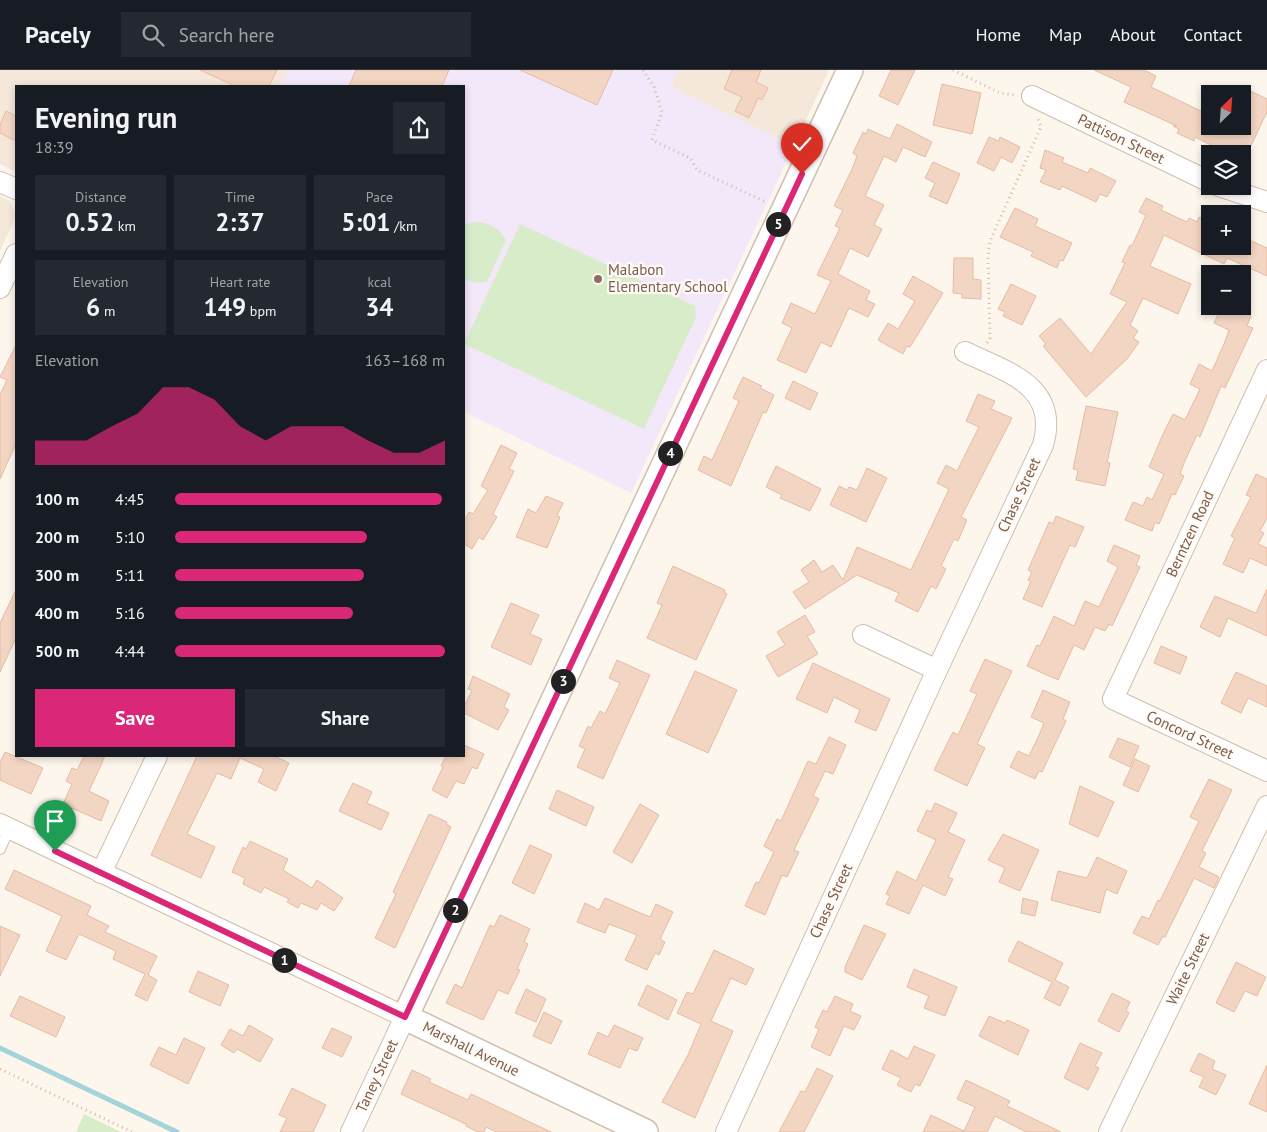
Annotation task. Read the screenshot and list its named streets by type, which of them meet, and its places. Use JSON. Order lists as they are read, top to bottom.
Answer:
{
  "streets": {
    "street": [
      "Pattison Street",
      "Chase Street",
      "Berntzen Road",
      "Concord Street",
      "Waite Street",
      "Marshall Avenue",
      "Taney Street"
    ]
  },
  "crossings": [
    ["Berntzen Road", "Concord Street"],
    ["Marshall Avenue", "Taney Street"]
  ],
  "places": ["Malabon Elementary School"],
  "north": "top right",
  "page": {
    "header": "Pacely",
    "search": "Search here",
    "nav": [
      "Home",
      "Map",
      "About",
      "Contact"
    ],
    "map_buttons": ["+", "−"],
    "heading": ["Evening run", "18:39"],
    "stats": [
      ["Distance", "0.52 km"],
      ["Time", "2:37"],
      ["Pace", "5:01 /km"],
      ["Elevation", "6 m"],
      ["Heart rate", "149 bpm"],
      ["kcal", "34"]
    ],
    "pins": [
      "5",
      "4",
      "3",
      "2",
      "1"
    ],
    "chart": ["Elevation", "163–168 m"],
    "list": [
      {
        "name": "100 m",
        "note": "4:45"
      },
      {
        "name": "200 m",
        "note": "5:10"
      },
      {
        "name": "300 m",
        "note": "5:11"
      },
      {
        "name": "400 m",
        "note": "5:16"
      },
      {
        "name": "500 m",
        "note": "4:44"
      }
    ],
    "buttons": ["Save", "Share"]
  }
}
